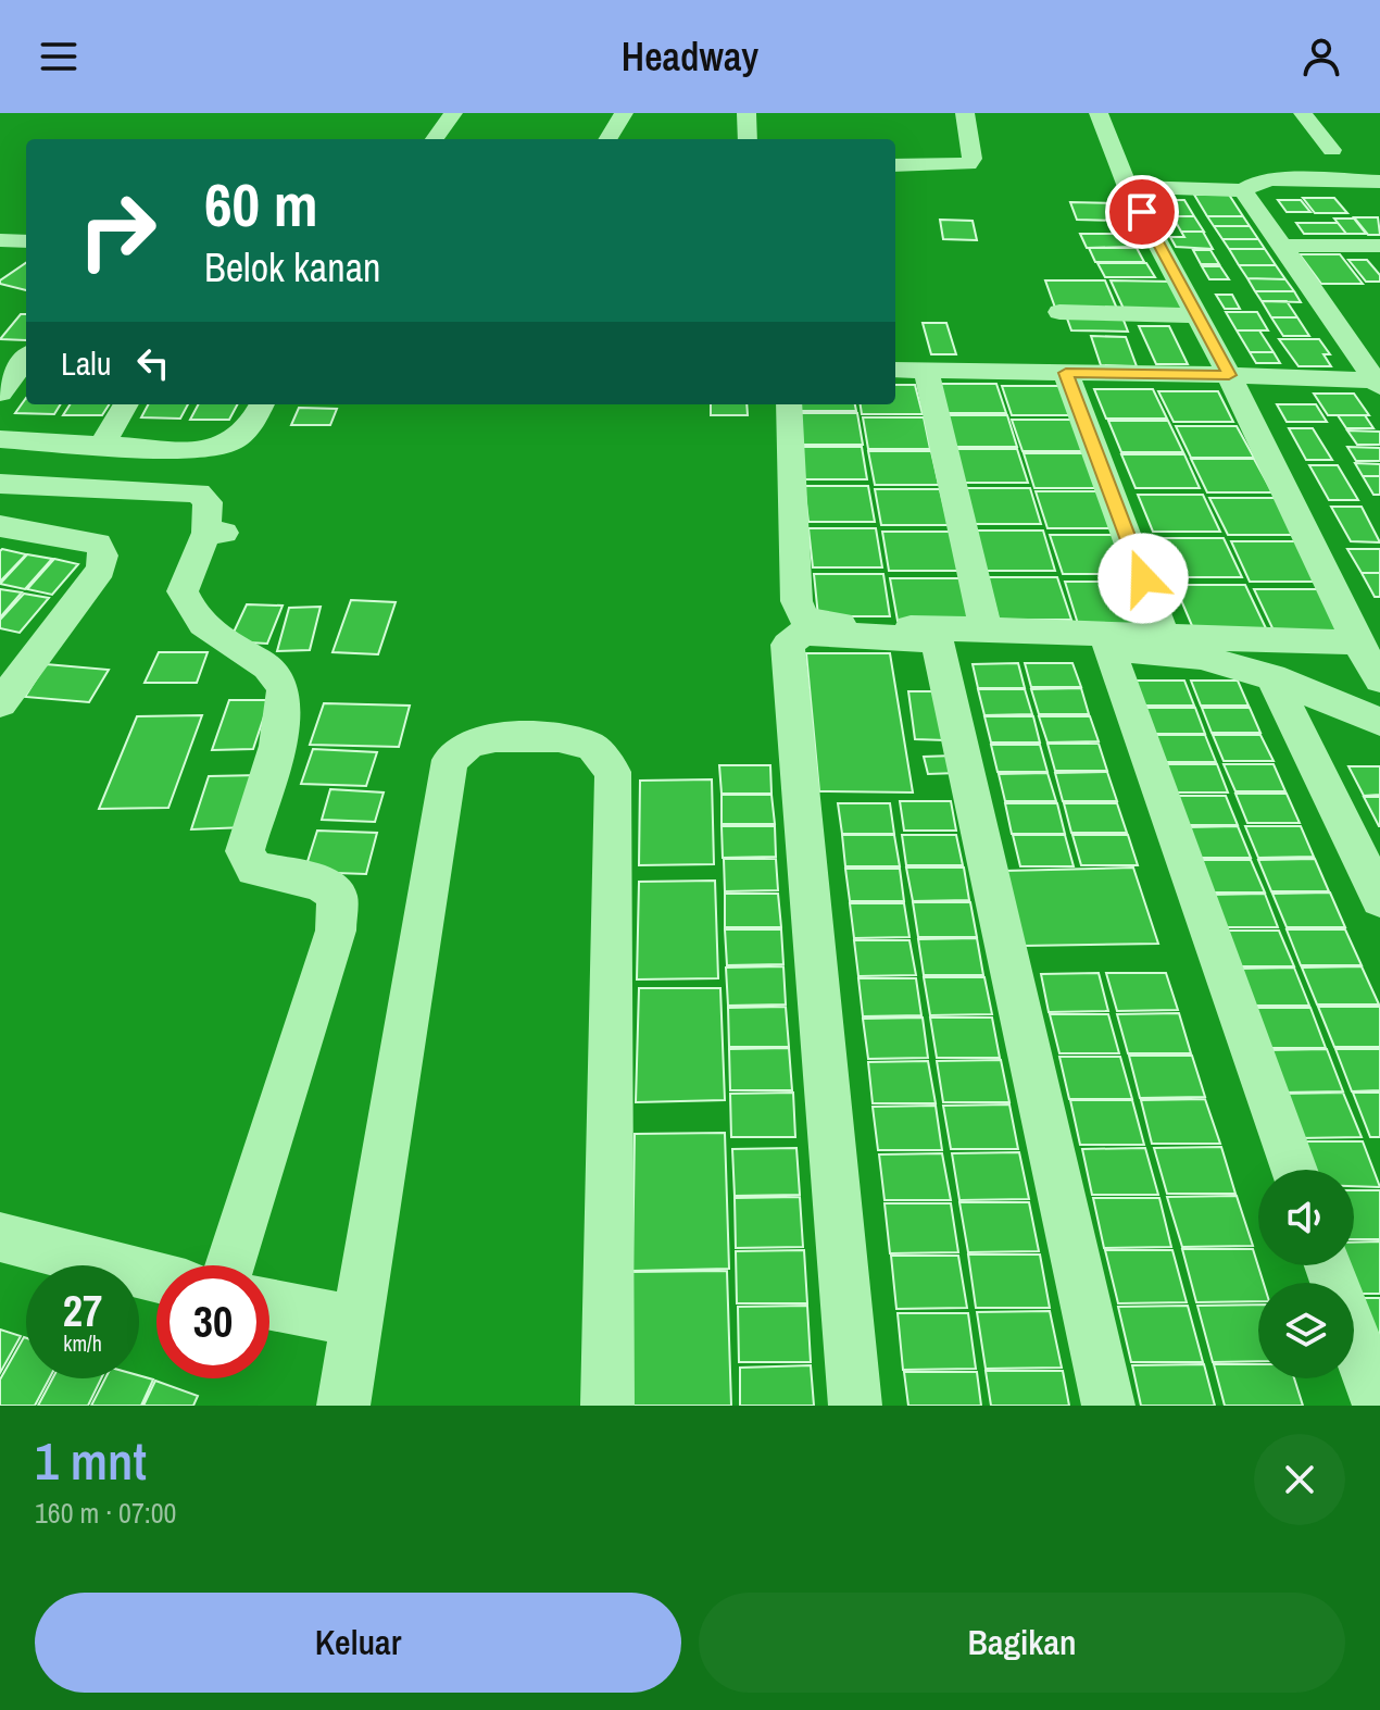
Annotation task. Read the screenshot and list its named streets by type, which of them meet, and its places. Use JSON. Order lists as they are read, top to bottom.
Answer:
{
  "page": {
    "header": "Headway",
    "turn": ["60 m", "Belok kanan"],
    "then": "Lalu",
    "speed": "27 km/h",
    "limit": "30",
    "heading": ["1 mnt", "160 m · 07:00"],
    "buttons": ["Keluar", "Bagikan"]
  }
}
